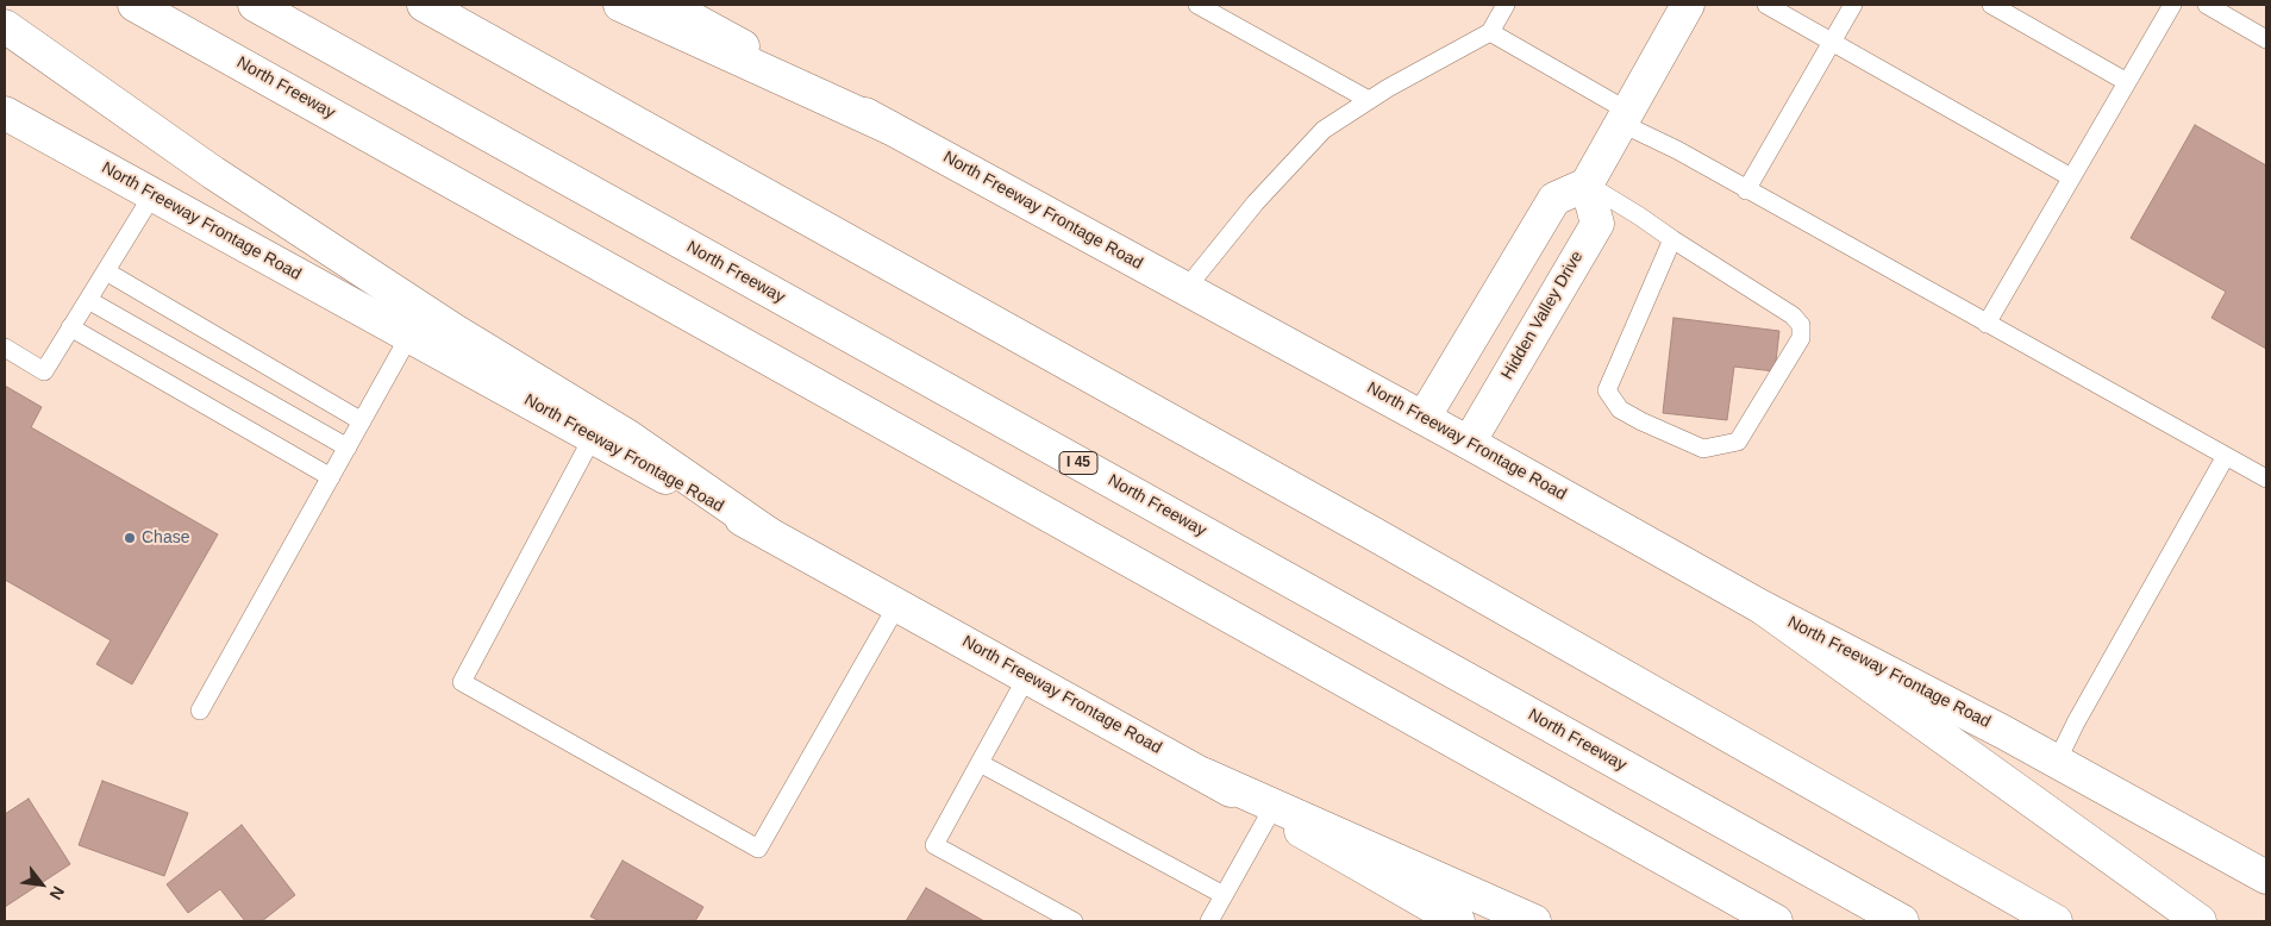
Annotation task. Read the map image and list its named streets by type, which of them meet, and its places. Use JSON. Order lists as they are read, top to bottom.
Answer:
{
  "streets": {
    "main road": [
      "North Freeway",
      "North Freeway Frontage Road",
      "Hidden Valley Drive",
      "I 45"
    ]
  },
  "crossings": [
    ["North Freeway Frontage Road", "Hidden Valley Drive"]
  ],
  "places": ["Chase"],
  "north": "bottom right"
}
